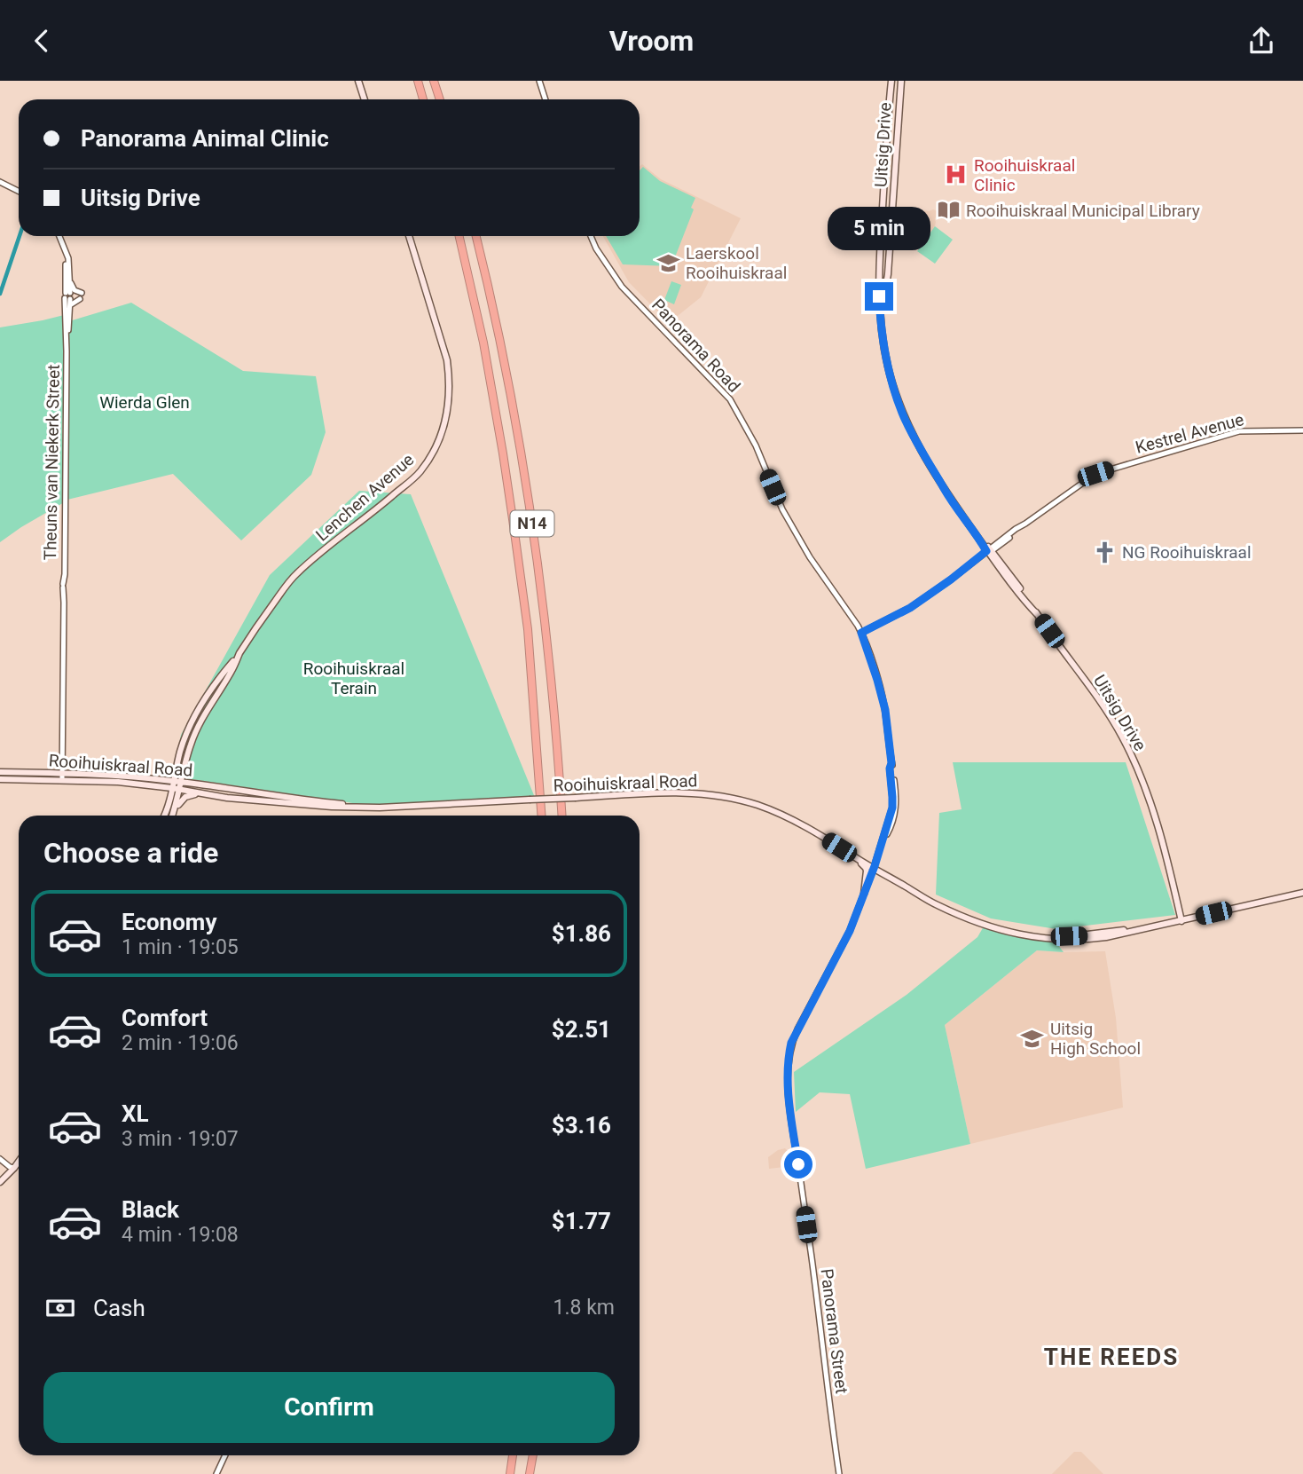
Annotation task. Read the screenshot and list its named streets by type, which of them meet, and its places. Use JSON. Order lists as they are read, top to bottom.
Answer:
{
  "streets": {
    "highway": ["N14"],
    "main road": ["Uitsig Drive", "Lenchen Avenue", "Rooihuiskraal Road"],
    "street": [
      "Panorama Road",
      "Kestrel Avenue",
      "Theuns van Niekerk Street",
      "Panorama Street"
    ]
  },
  "crossings": [
    ["Uitsig Drive", "Kestrel Avenue"],
    ["Uitsig Drive", "Rooihuiskraal Road"],
    ["Panorama Road", "Panorama Street"],
    ["Kestrel Avenue", "Panorama Street"],
    ["Theuns van Niekerk Street", "Rooihuiskraal Road"],
    ["Lenchen Avenue", "Rooihuiskraal Road"],
    ["Rooihuiskraal Road", "Panorama Street"]
  ],
  "districts": ["THE REEDS"],
  "parks": ["Wierda Glen", "Rooihuiskraal Terain"],
  "places": {
    "hospital": ["Rooihuiskraal Clinic"],
    "library": ["Rooihuiskraal Municipal Library"],
    "school or university": ["Laerskool Rooihuiskraal", "Uitsig High School"],
    "church": ["NG Rooihuiskraal"]
  },
  "page": {
    "header": "Vroom",
    "banner": ["Panorama Animal Clinic", "Uitsig Drive"],
    "bubble": "5 min",
    "heading": "Choose a ride",
    "list": [
      {
        "name": "Economy",
        "note": "1 min · 19:05",
        "value": "$1.86"
      },
      {
        "name": "Comfort",
        "note": "2 min · 19:06",
        "value": "$2.51"
      },
      {
        "name": "XL",
        "note": "3 min · 19:07",
        "value": "$3.16"
      },
      {
        "name": "Black",
        "note": "4 min · 19:08",
        "value": "$1.77"
      }
    ],
    "pay": ["Cash", "1.8 km"],
    "buttons": "Confirm"
  }
}
